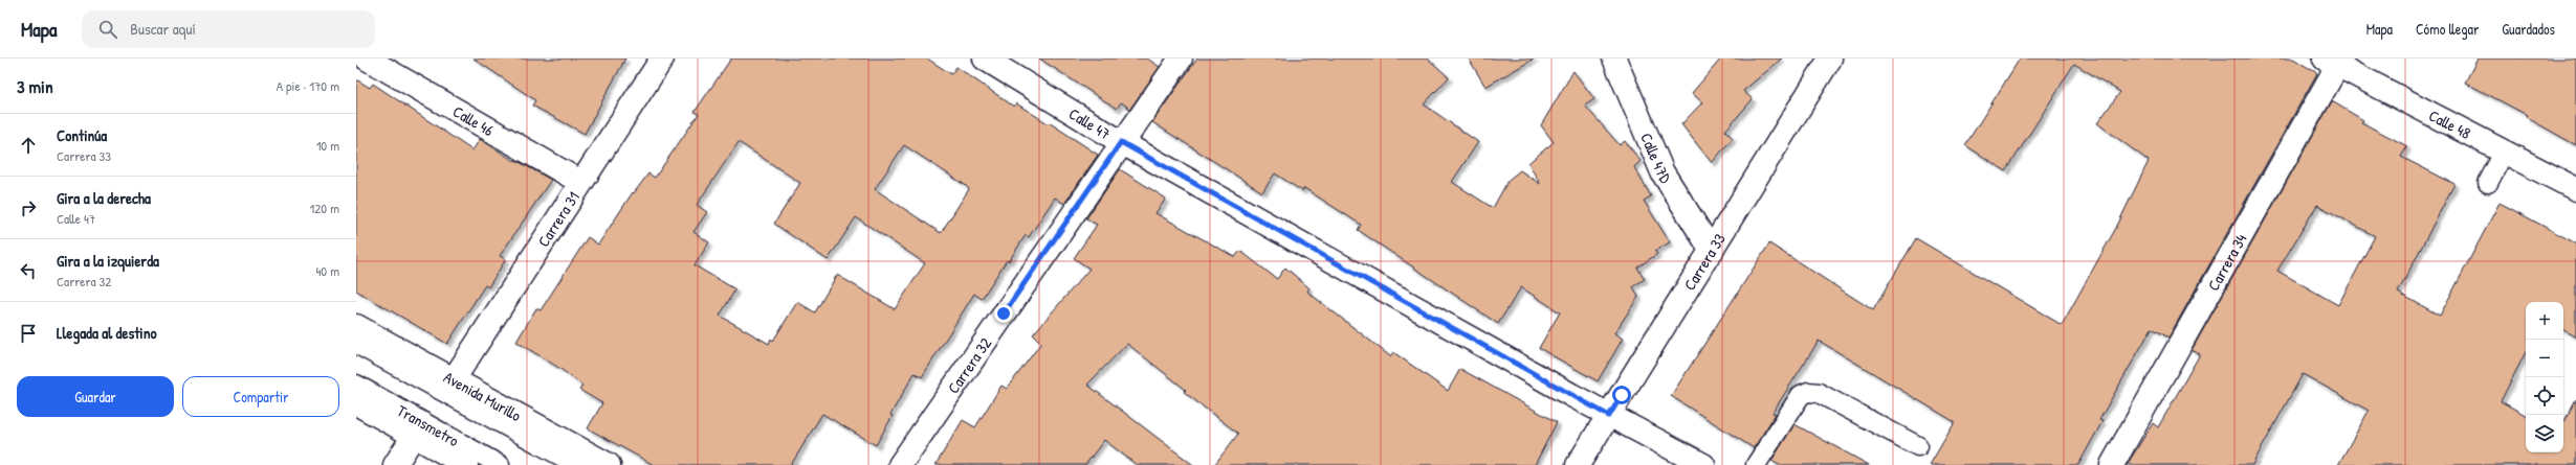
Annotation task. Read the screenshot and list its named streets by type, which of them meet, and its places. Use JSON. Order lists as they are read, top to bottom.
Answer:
{
  "streets": {
    "street": [
      "Calle 46",
      "Calle 47",
      "Calle 48",
      "Calle 47D",
      "Carrera 31",
      "Carrera 34",
      "Carrera 33",
      "Carrera 32",
      "Avenida Murillo"
    ],
    "lane": ["Transmetro"]
  },
  "crossings": [
    ["Calle 46", "Carrera 31"],
    ["Calle 47", "Carrera 33"],
    ["Calle 47", "Carrera 32"],
    ["Calle 48", "Carrera 34"],
    ["Calle 47D", "Carrera 33"],
    ["Carrera 31", "Avenida Murillo"]
  ],
  "page": {
    "header": "Mapa",
    "search": "Buscar aquí",
    "nav": ["Mapa", "Cómo llegar", "Guardados"],
    "heading": ["3 min", "A pie · 170 m"],
    "list": [
      ["Continúa", "Carrera 33", "10 m"],
      ["Gira a la derecha", "Calle 47", "120 m"],
      ["Gira a la izquierda", "Carrera 32", "40 m"],
      "Llegada al destino"
    ],
    "map_buttons": ["+", "−"],
    "buttons": ["Guardar", "Compartir"]
  }
}
